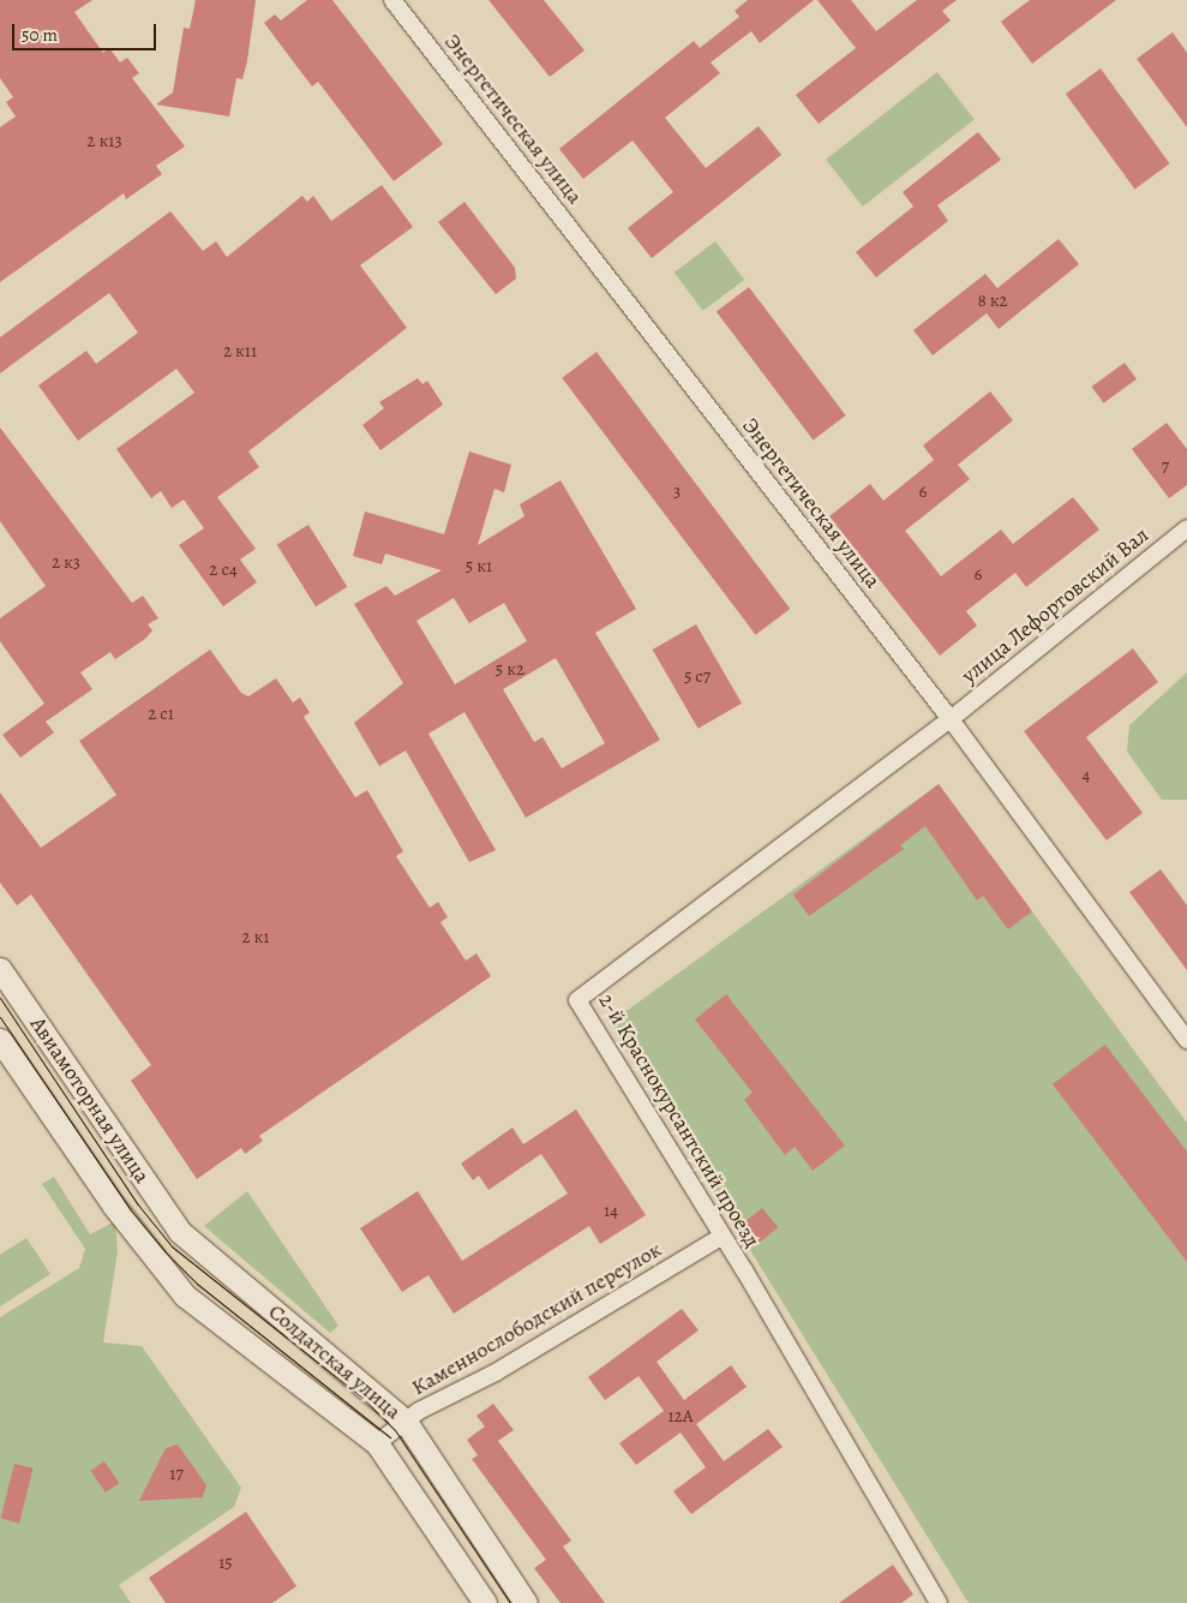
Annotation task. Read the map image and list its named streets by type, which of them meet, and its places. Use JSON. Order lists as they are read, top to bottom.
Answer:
{
  "streets": {
    "main road": ["Авиамоторная улица", "Солдатская улица"],
    "street": [
      "Энергетическая улица",
      "улица Лефортовский Вал",
      "2-й Краснокурсантский проезд",
      "Каменнослободский переулок"
    ]
  },
  "crossings": [
    ["Энергетическая улица", "улица Лефортовский Вал"],
    ["Энергетическая улица", "2-й Краснокурсантский проезд"],
    ["улица Лефортовский Вал", "2-й Краснокурсантский проезд"],
    ["Авиамоторная улица", "Солдатская улица"],
    ["2-й Краснокурсантский проезд", "Каменнослободский переулок"],
    ["Каменнослободский переулок", "Солдатская улица"]
  ],
  "house_numbers": [
    "2 к13",
    "8 к2",
    "2 к11",
    "7",
    "3",
    "6",
    "2 к3",
    "5 к1",
    "2 с4",
    "6",
    "5 к2",
    "5 с7",
    "2 с1",
    "4",
    "2 к1",
    "14",
    "12А",
    "17",
    "15"
  ],
  "scale_bar": "50 m"
}
